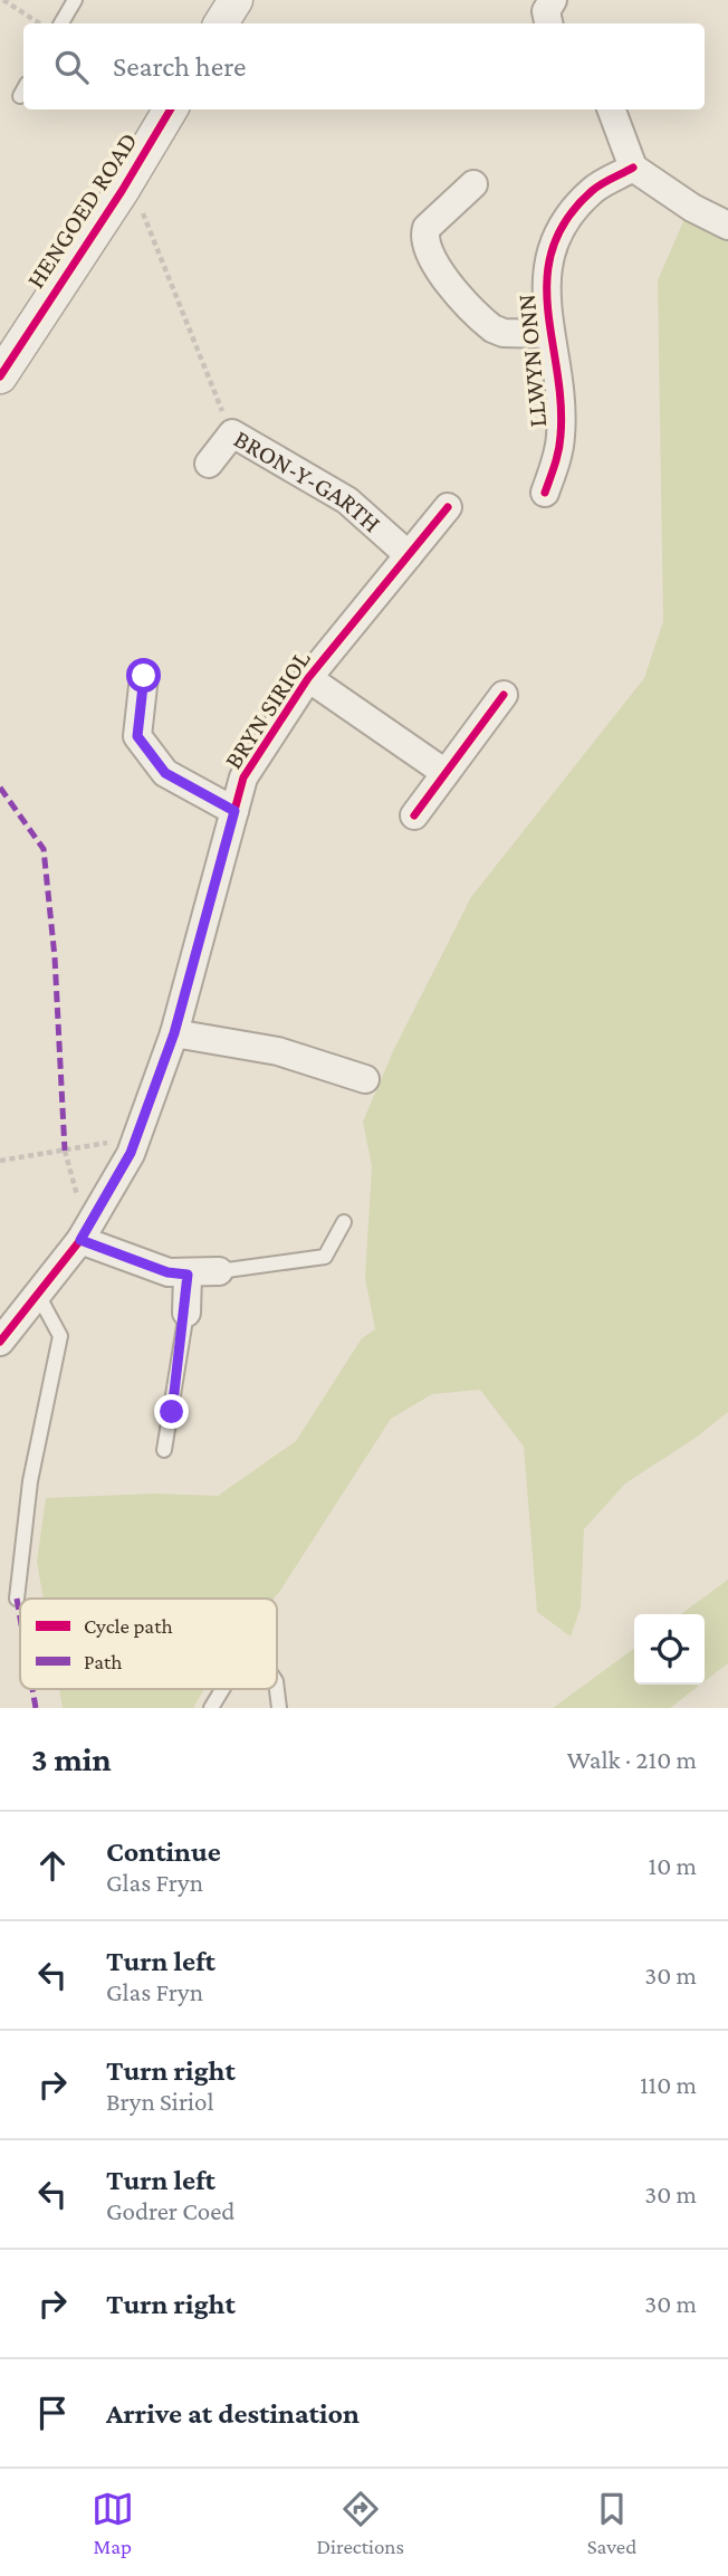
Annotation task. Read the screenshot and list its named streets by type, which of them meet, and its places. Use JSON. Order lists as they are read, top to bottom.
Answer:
{
  "streets": {
    "street": [
      "HENGOED ROAD",
      "LLWYN ONN",
      "BRON-Y-GARTH",
      "BRYN SIRIOL"
    ]
  },
  "crossings": [
    ["BRON-Y-GARTH", "BRYN SIRIOL"]
  ],
  "legend": ["Cycle path", "Path"],
  "page": {
    "search": "Search here",
    "heading": ["3 min", "Walk · 210 m"],
    "list": [
      ["Continue", "Glas Fryn", "10 m"],
      ["Turn left", "Glas Fryn", "30 m"],
      ["Turn right", "Bryn Siriol", "110 m"],
      ["Turn left", "Godrer Coed", "30 m"],
      ["Turn right", "30 m"],
      "Arrive at destination"
    ],
    "nav": ["Map", "Directions", "Saved"]
  }
}
